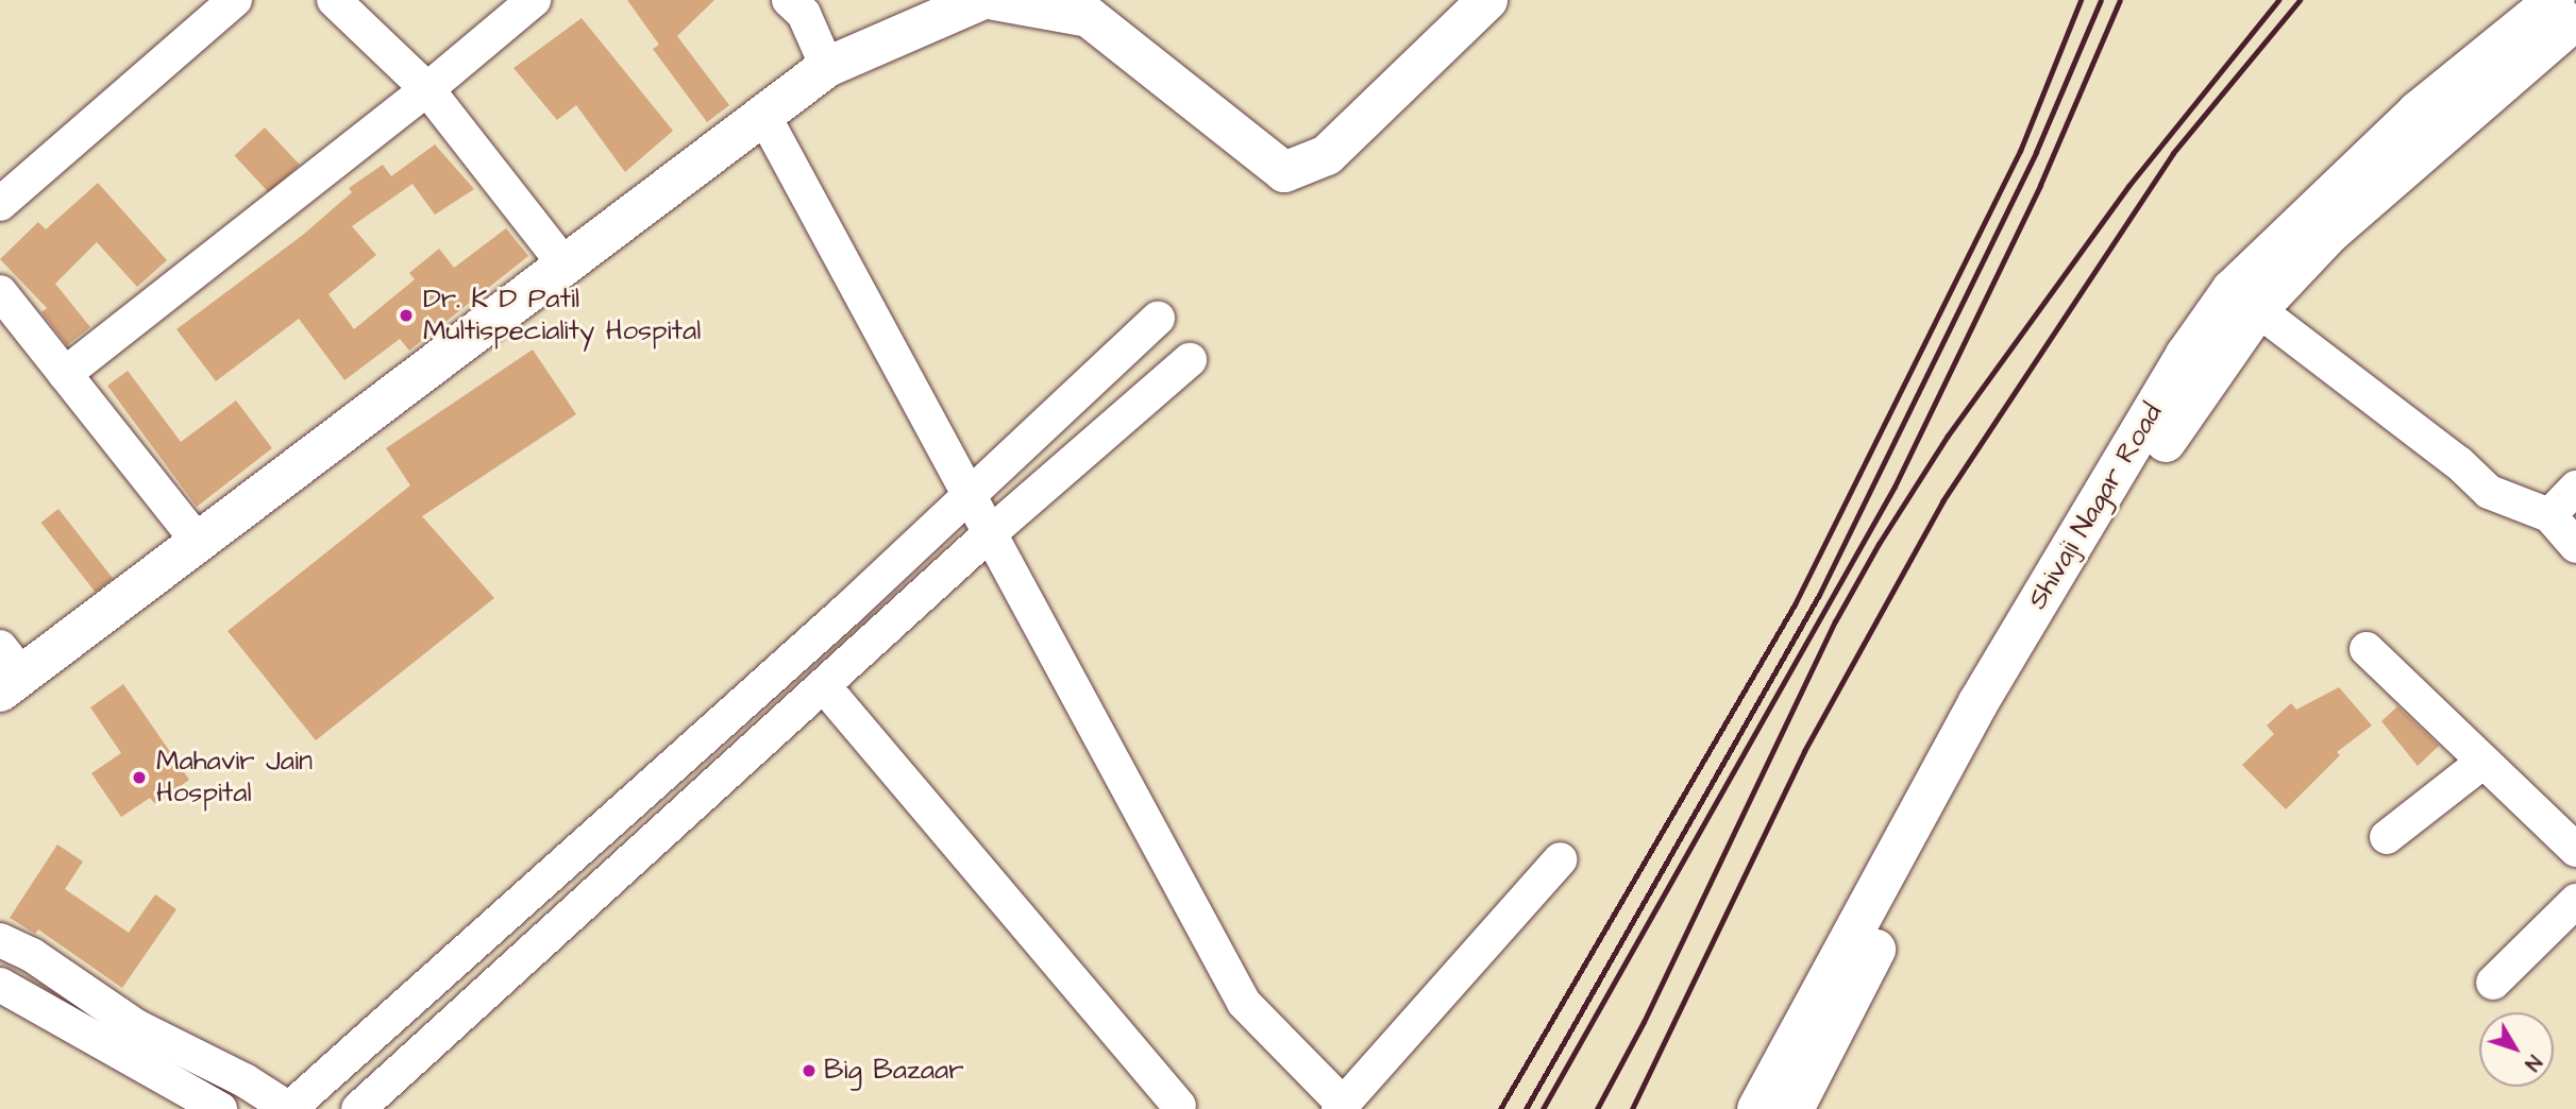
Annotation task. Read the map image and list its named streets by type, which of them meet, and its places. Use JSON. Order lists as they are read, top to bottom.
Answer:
{
  "streets": {
    "main road": ["Shivaji Nagar Road"]
  },
  "places": ["Dr. K D Patil Multispeciality Hospital", "Mahavir Jain Hospital", "Big Bazaar"],
  "north": "bottom right"
}
